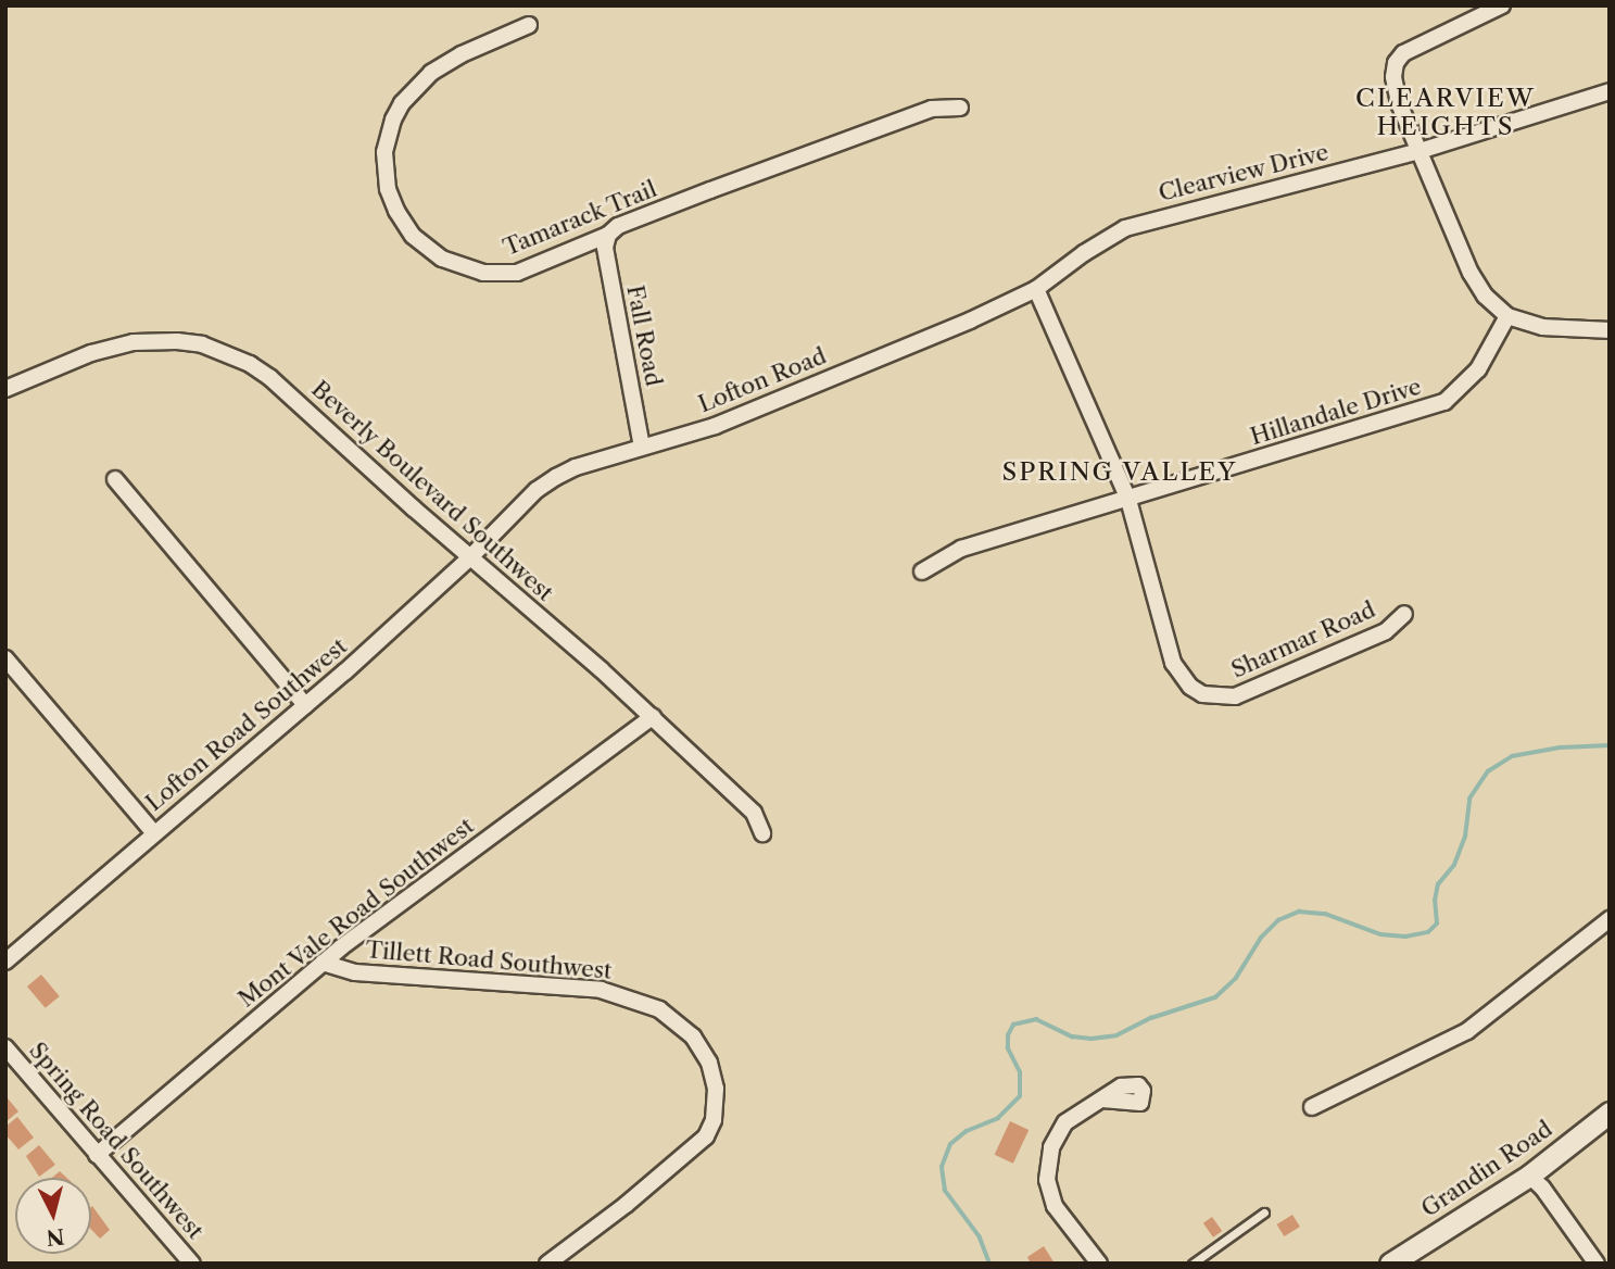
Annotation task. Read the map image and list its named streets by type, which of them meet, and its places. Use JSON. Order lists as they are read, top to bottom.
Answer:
{
  "streets": {
    "street": [
      "Clearview Drive",
      "Tamarack Trail",
      "Fall Road",
      "Lofton Road",
      "Hillandale Drive",
      "Beverly Boulevard Southwest",
      "Sharmar Road",
      "Lofton Road Southwest",
      "Mont Vale Road Southwest",
      "Tillett Road Southwest",
      "Spring Road Southwest",
      "Grandin Road"
    ]
  },
  "crossings": [
    ["Clearview Drive", "Lofton Road"],
    ["Clearview Drive", "Sharmar Road"],
    ["Tamarack Trail", "Fall Road"],
    ["Fall Road", "Lofton Road"],
    ["Lofton Road", "Sharmar Road"],
    ["Lofton Road", "Lofton Road Southwest"],
    ["Hillandale Drive", "Sharmar Road"],
    ["Beverly Boulevard Southwest", "Lofton Road Southwest"],
    ["Beverly Boulevard Southwest", "Mont Vale Road Southwest"],
    ["Mont Vale Road Southwest", "Tillett Road Southwest"],
    ["Mont Vale Road Southwest", "Spring Road Southwest"]
  ],
  "districts": ["CLEARVIEW HEIGHTS", "SPRING VALLEY"],
  "north": "bottom"
}
